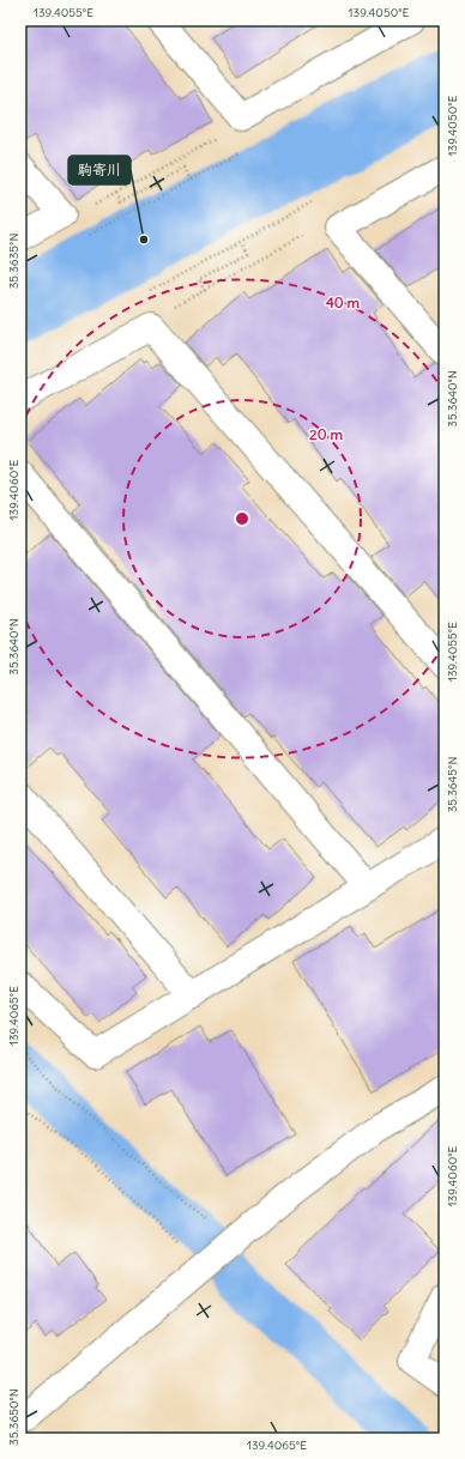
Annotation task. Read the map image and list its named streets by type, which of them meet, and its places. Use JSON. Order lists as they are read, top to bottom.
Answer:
{
  "places": ["駒寄川"],
  "coordinates": [
    "139.4055°E",
    "139.4050°E",
    "35.3635°N",
    "35.3640°N",
    "139.4060°E",
    "35.3645°N",
    "139.4065°E",
    "35.3650°N"
  ],
  "rings": ["40 m", "20 m"]
}
